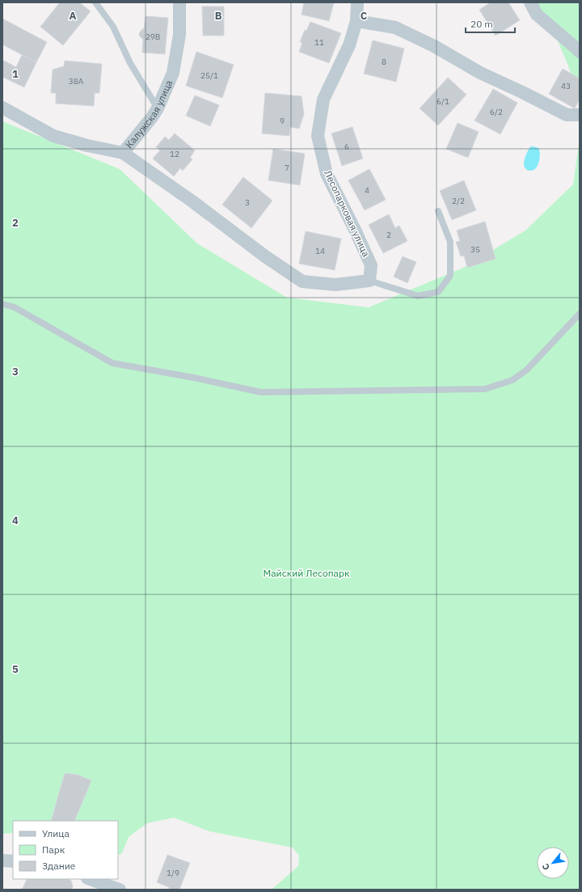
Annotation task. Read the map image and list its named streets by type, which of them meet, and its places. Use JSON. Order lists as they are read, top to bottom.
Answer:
{
  "streets": {
    "street": ["Калужская улица", "Лесопарковая улица"]
  },
  "parks": ["Майский Лесопарк"],
  "house_numbers": [
    "29В",
    "11",
    "8",
    "25/1",
    "38А",
    "43",
    "6/1",
    "6/2",
    "9",
    "6",
    "12",
    "7",
    "4",
    "2/2",
    "3",
    "2",
    "35",
    "14",
    "1/9"
  ],
  "legend": ["Улица", "Парк", "Здание"],
  "scale_bar": "20 m",
  "north": "bottom left",
  "grid": {
    "columns": ["A", "B", "C"],
    "rows": [
      "1",
      "2",
      "3",
      "4",
      "5"
    ]
  }
}
